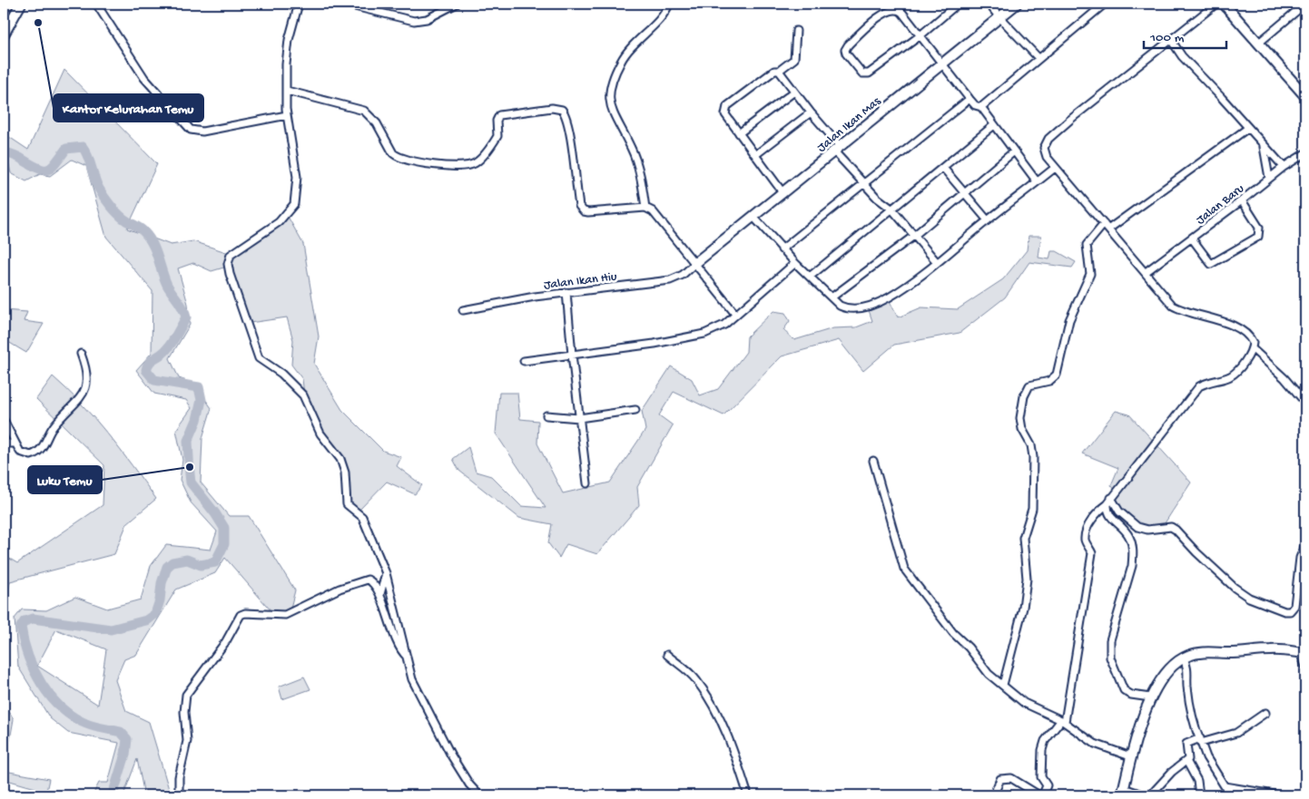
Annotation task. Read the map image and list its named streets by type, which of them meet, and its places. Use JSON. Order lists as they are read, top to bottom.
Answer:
{
  "streets": {
    "street": ["Jalan Ikan Mas", "Jalan Baru", "Jalan Ikan Hiu"]
  },
  "crossings": [
    ["Jalan Ikan Mas", "Jalan Ikan Hiu"]
  ],
  "places": ["Kantor Kelurahan Temu", "Luku Temu"],
  "scale_bar": "100 m"
}
